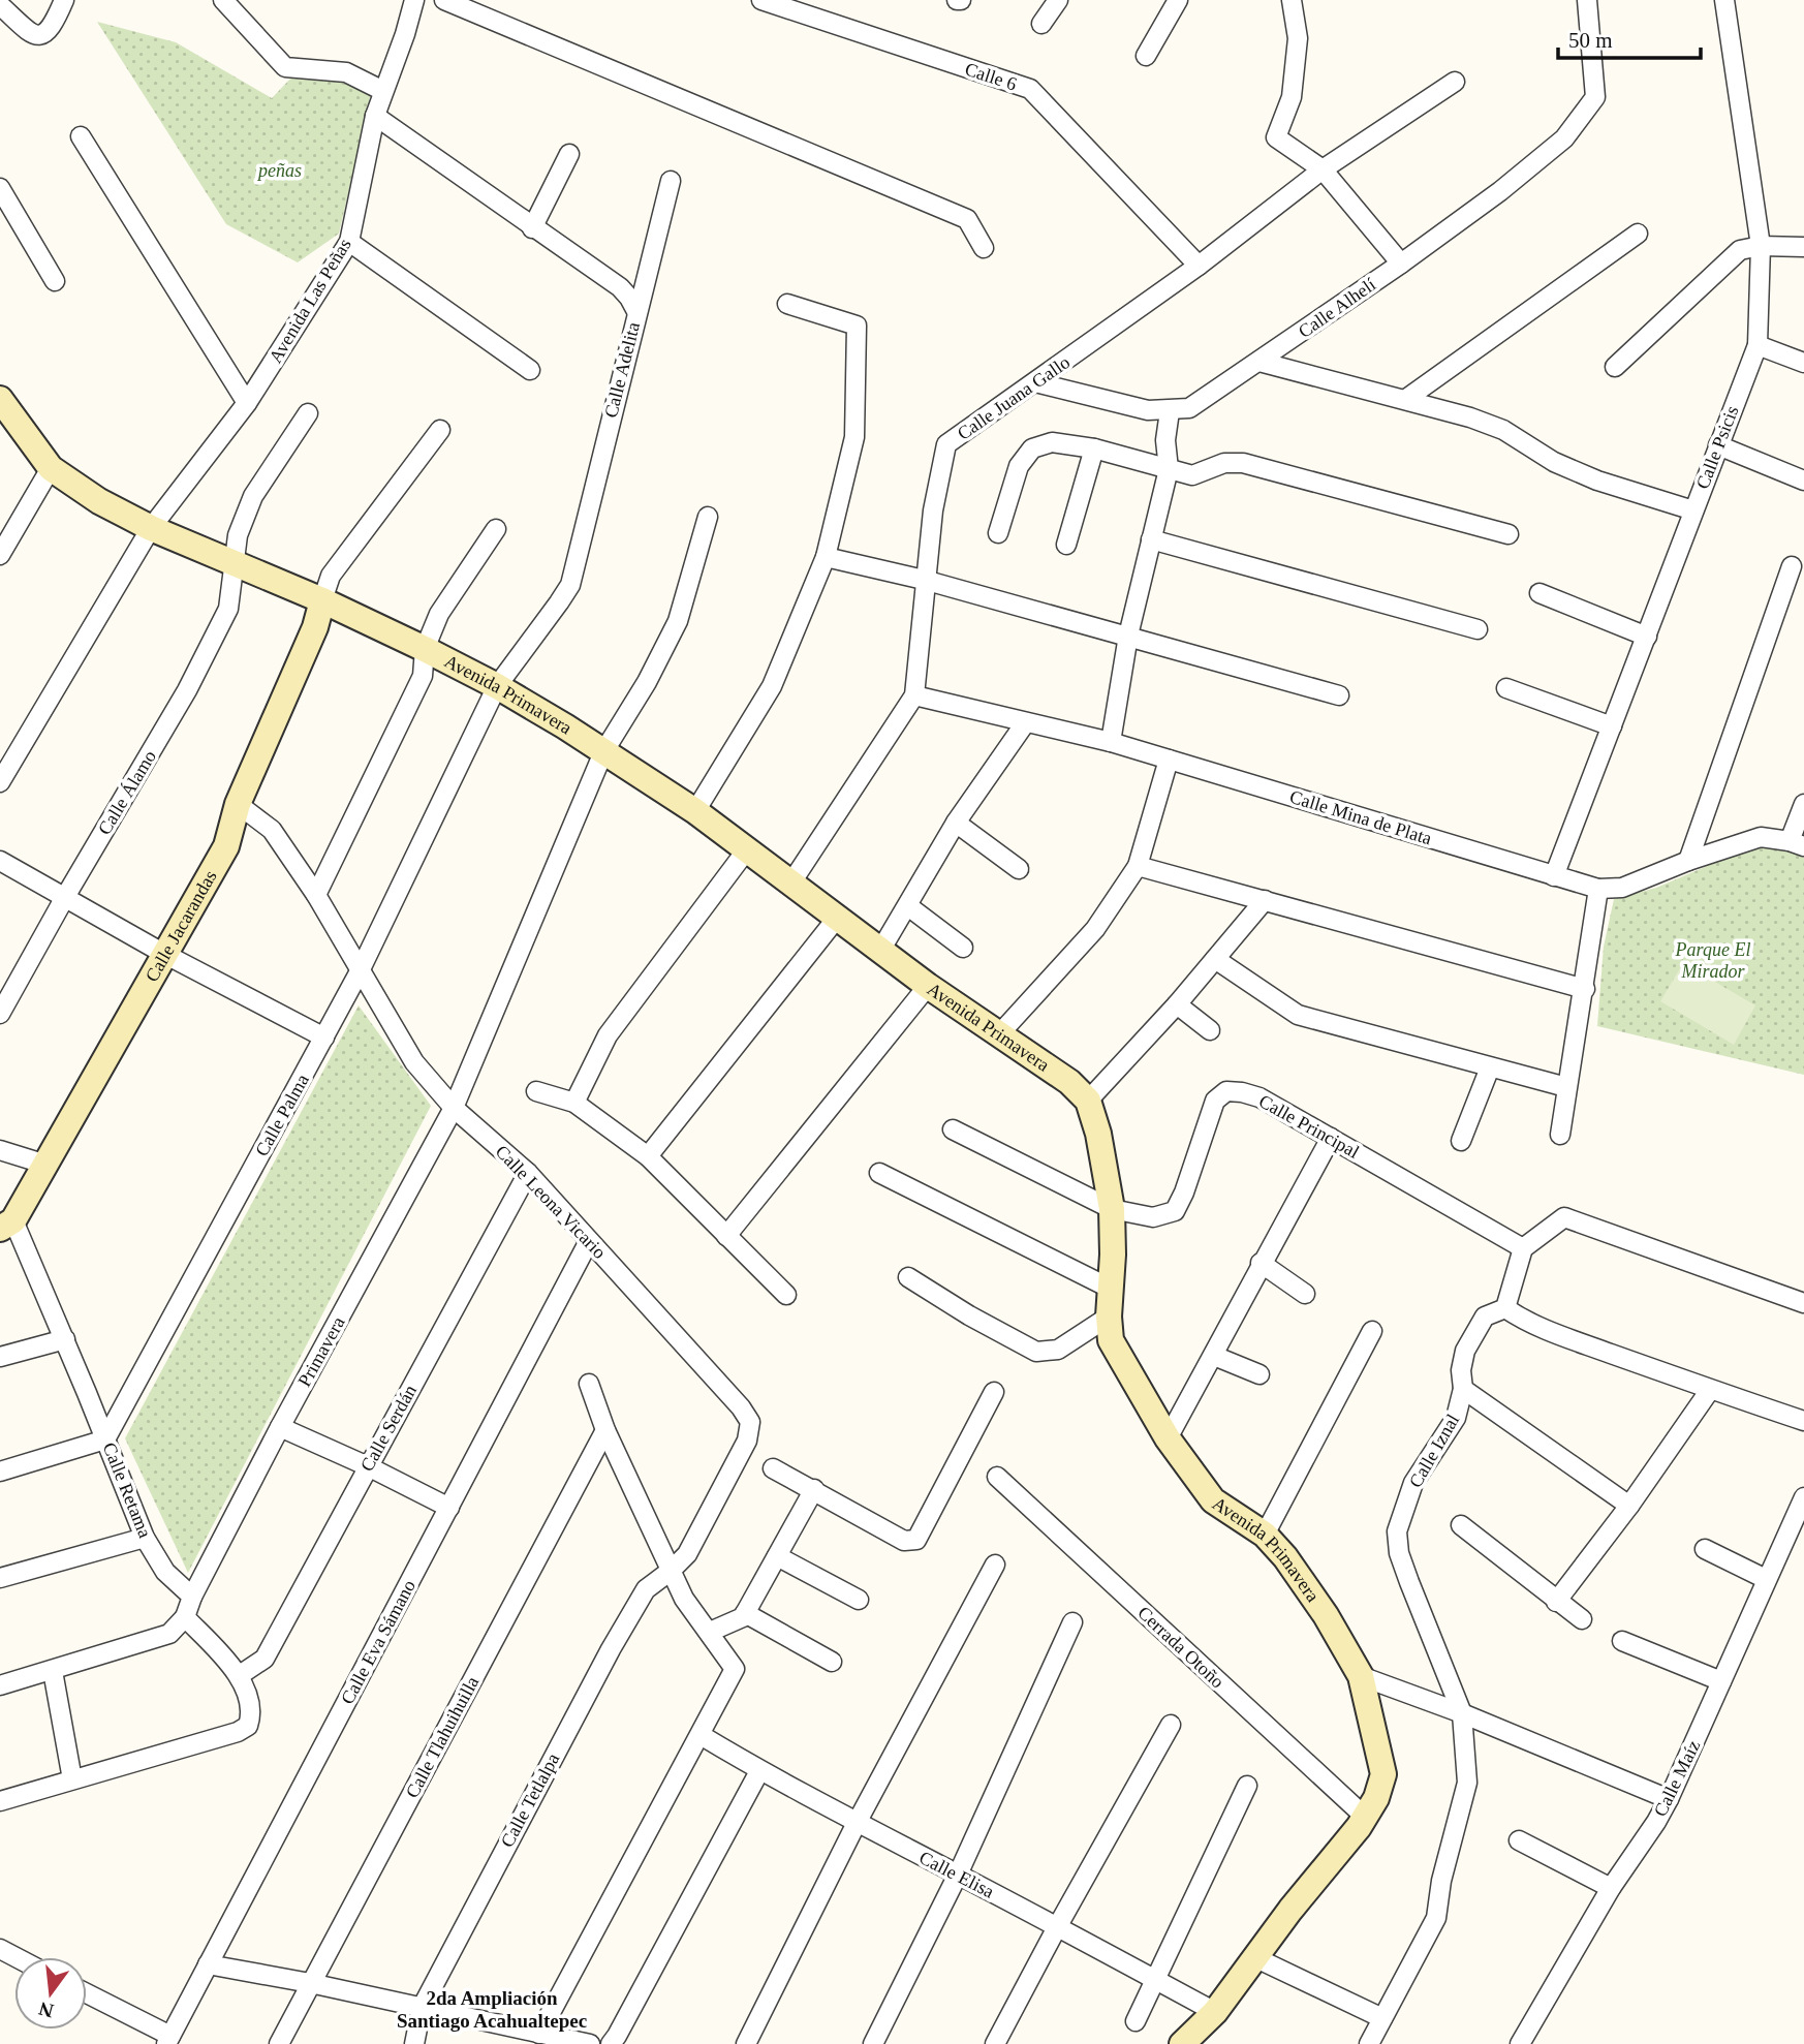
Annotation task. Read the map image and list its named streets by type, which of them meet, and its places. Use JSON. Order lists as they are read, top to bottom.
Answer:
{
  "streets": {
    "street": [
      "Calle 6",
      "Avenida Las Peñas",
      "Calle Alhelí",
      "Calle Adelita",
      "Calle Juana Gallo",
      "Calle Psicis",
      "Avenida Primavera",
      "Calle Álamo",
      "Calle Mina de Plata",
      "Calle Jacarandas",
      "Calle Palma",
      "Calle Principal",
      "Calle Leona Vicario",
      "Primavera",
      "Calle Serdán",
      "Calle Iznal",
      "Calle Retama",
      "Calle Eva Sámano",
      "Cerrada Otoño",
      "Calle Tlahuihuilla",
      "Calle Maíz",
      "Calle Tetlalpa",
      "Calle Elisa"
    ]
  },
  "crossings": [
    ["Calle 6", "Calle Juana Gallo"],
    ["Avenida Las Peñas", "Calle Adelita"],
    ["Avenida Las Peñas", "Avenida Primavera"],
    ["Calle Alhelí", "Calle Juana Gallo"],
    ["Calle Adelita", "Avenida Primavera"],
    ["Calle Adelita", "Calle Palma"],
    ["Calle Juana Gallo", "Avenida Primavera"],
    ["Calle Juana Gallo", "Calle Mina de Plata"],
    ["Calle Psicis", "Calle Mina de Plata"],
    ["Avenida Primavera", "Calle Álamo"],
    ["Avenida Primavera", "Calle Jacarandas"],
    ["Avenida Primavera", "Calle Palma"],
    ["Avenida Primavera", "Calle Principal"],
    ["Avenida Primavera", "Primavera"],
    ["Avenida Primavera", "Cerrada Otoño"],
    ["Avenida Primavera", "Calle Elisa"],
    ["Calle Jacarandas", "Calle Leona Vicario"],
    ["Calle Jacarandas", "Calle Retama"],
    ["Calle Palma", "Calle Leona Vicario"],
    ["Calle Palma", "Calle Retama"],
    ["Calle Leona Vicario", "Primavera"],
    ["Calle Leona Vicario", "Calle Serdán"],
    ["Calle Leona Vicario", "Calle Eva Sámano"],
    ["Calle Leona Vicario", "Calle Tetlalpa"],
    ["Primavera", "Calle Retama"]
  ],
  "districts": ["2da Ampliación Santiago Acahualtepec"],
  "parks": ["peñas", "Parque El Mirador"],
  "scale_bar": "50 m",
  "north": "bottom"
}
